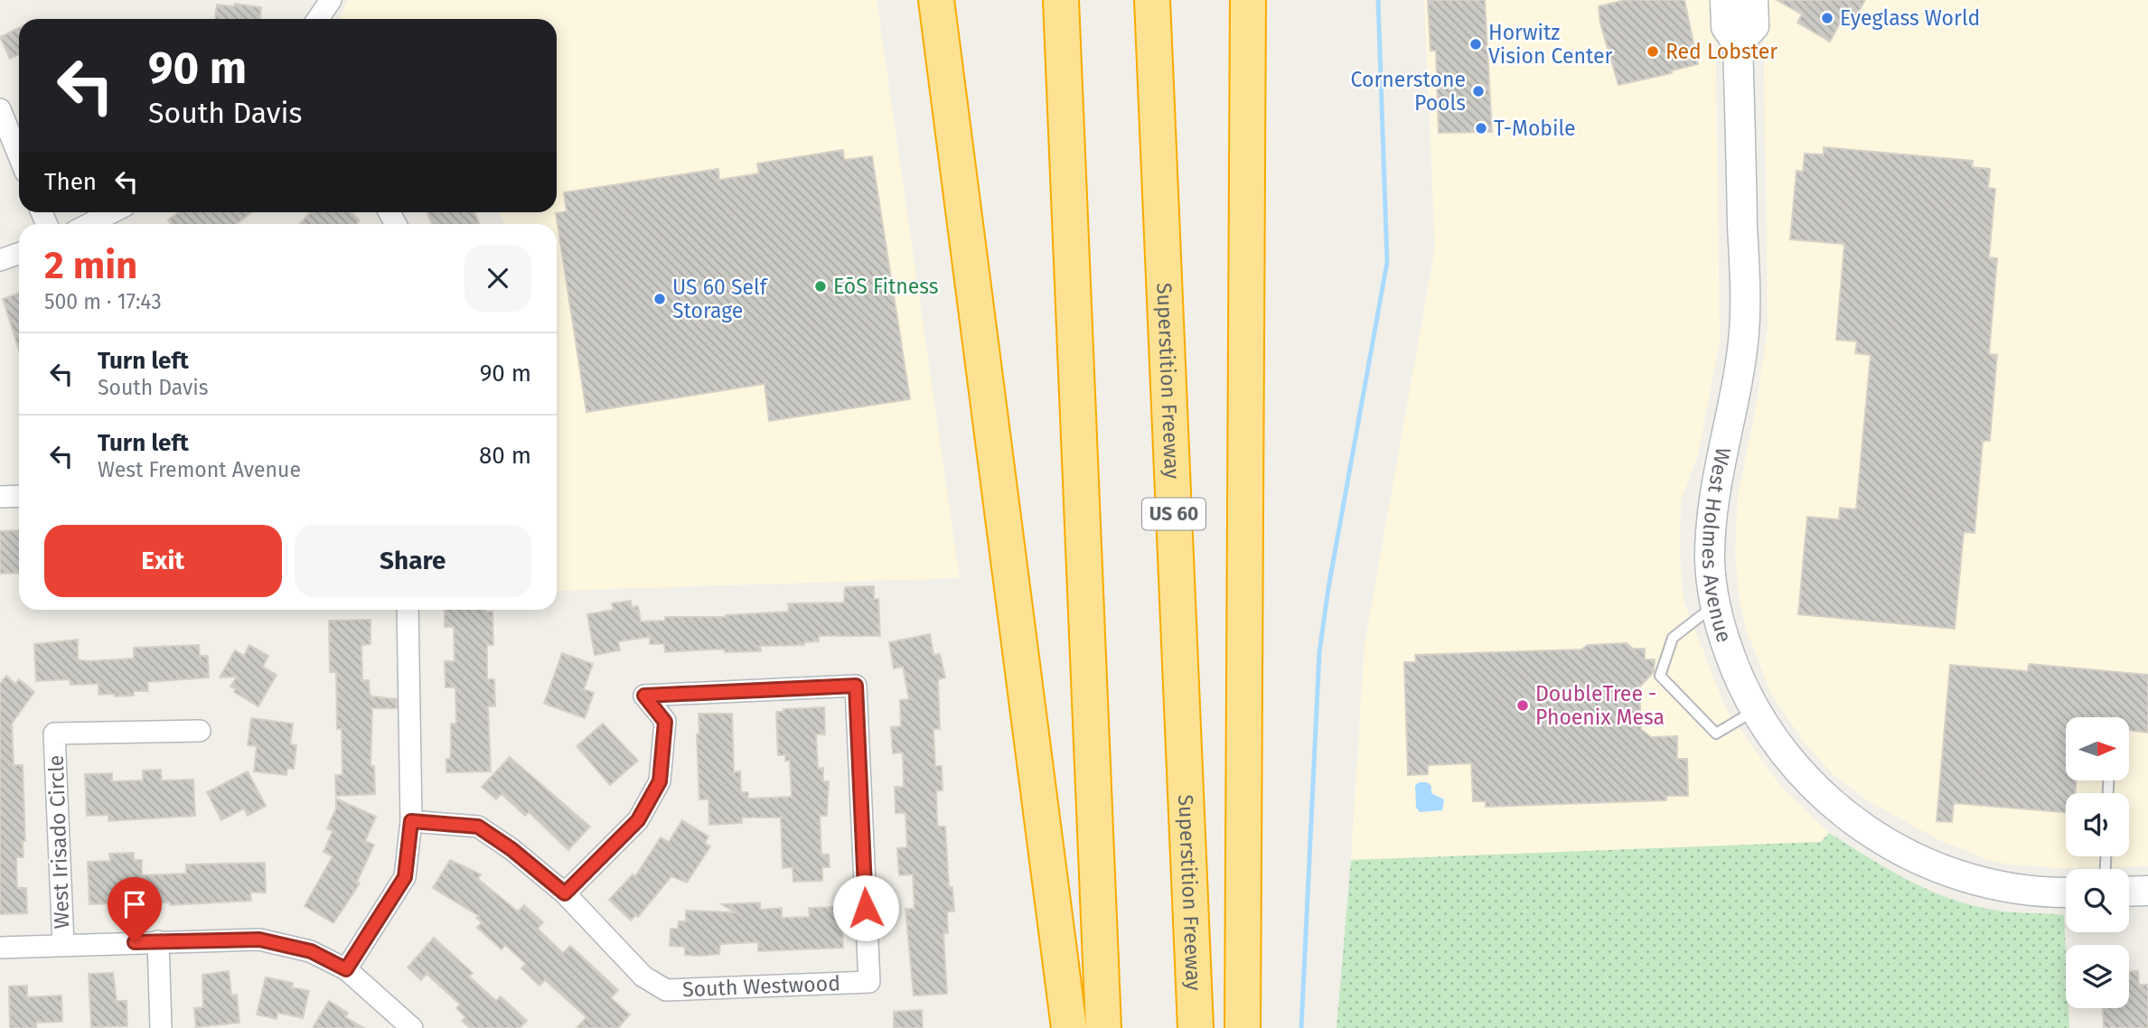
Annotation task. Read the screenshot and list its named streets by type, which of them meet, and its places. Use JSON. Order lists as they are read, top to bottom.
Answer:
{
  "streets": {
    "highway": ["Superstition Freeway", "US 60"],
    "street": ["West Holmes Avenue", "West Irisado Circle", "South Westwood"]
  },
  "places": [
    "Eyeglass World",
    "Horwitz Vision Center",
    "Red Lobster",
    "Cornerstone Pools",
    "T-Mobile",
    "EōS Fitness",
    "US 60 Self Storage",
    "DoubleTree - Phoenix Mesa"
  ],
  "north": "right",
  "page": {
    "turn": ["90 m", "South Davis"],
    "then": "Then",
    "heading": ["2 min", "500 m · 17:43"],
    "list": [
      {
        "name": "Turn left",
        "note": "South Davis",
        "value": "90 m"
      },
      {
        "name": "Turn left",
        "note": "West Fremont Avenue",
        "value": "80 m"
      }
    ],
    "buttons": ["Exit", "Share"]
  }
}
